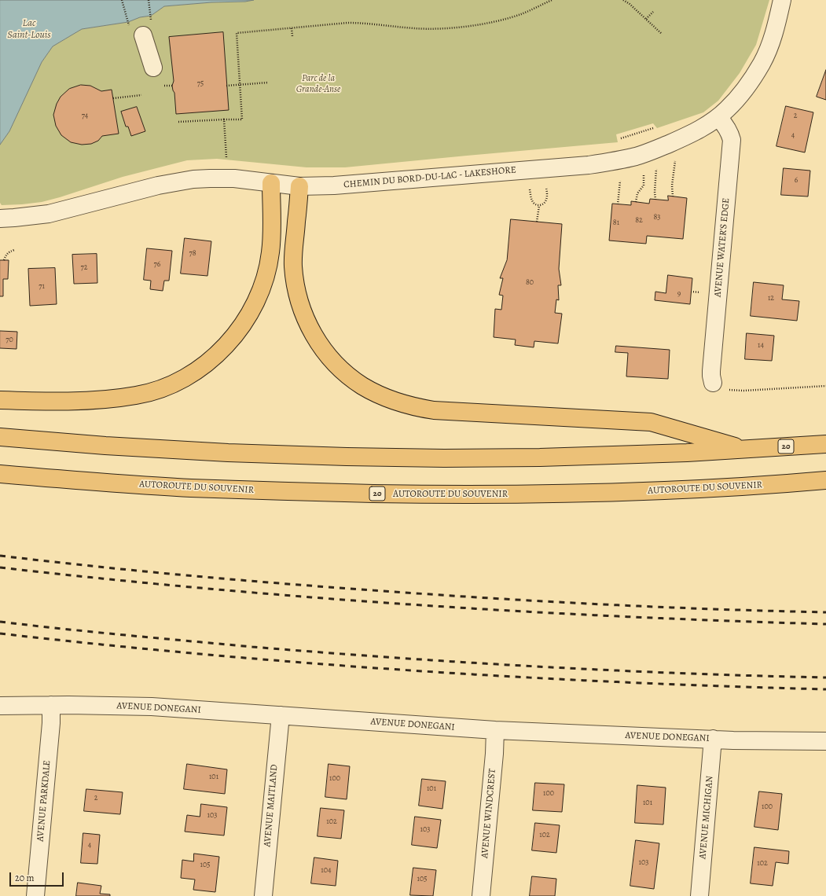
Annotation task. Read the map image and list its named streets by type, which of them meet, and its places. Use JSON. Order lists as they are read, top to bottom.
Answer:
{
  "streets": {
    "highway": ["20", "AUTOROUTE DU SOUVENIR"],
    "street": [
      "CHEMIN DU BORD-DU-LAC - LAKESHORE",
      "AVENUE WATER'S EDGE",
      "AVENUE DONEGANI",
      "AVENUE PARKDALE",
      "AVENUE MAITLAND",
      "AVENUE WINDCREST",
      "AVENUE MICHIGAN"
    ]
  },
  "crossings": [
    ["CHEMIN DU BORD-DU-LAC - LAKESHORE", "AVENUE WATER'S EDGE"],
    ["AVENUE DONEGANI", "AVENUE PARKDALE"],
    ["AVENUE DONEGANI", "AVENUE MAITLAND"],
    ["AVENUE DONEGANI", "AVENUE WINDCREST"],
    ["AVENUE DONEGANI", "AVENUE MICHIGAN"]
  ],
  "water": ["Lac Saint-Louis"],
  "parks": ["Parc de la Grande-Anse"],
  "house_numbers": [
    "75",
    "74",
    "2",
    "4",
    "6",
    "83",
    "82",
    "81",
    "78",
    "76",
    "72",
    "80",
    "71",
    "9",
    "12",
    "70",
    "14",
    "101",
    "100",
    "101",
    "100",
    "2",
    "101",
    "100",
    "103",
    "102",
    "103",
    "102",
    "4",
    "103",
    "102",
    "105",
    "104",
    "105"
  ],
  "scale_bar": "20 m"
}
